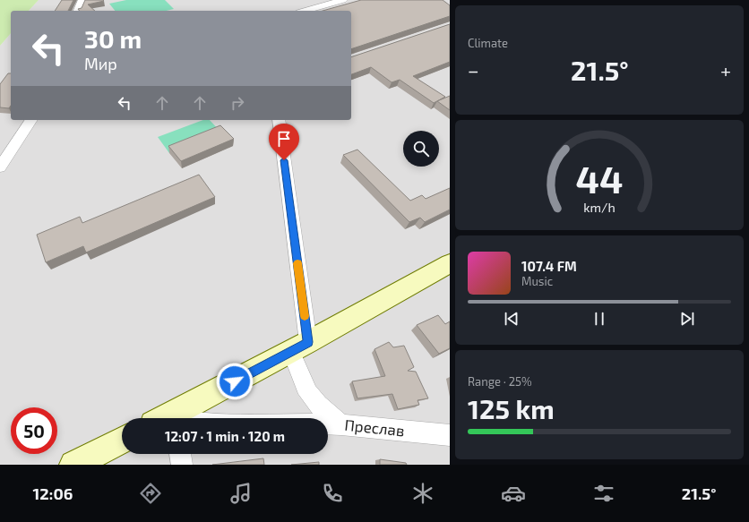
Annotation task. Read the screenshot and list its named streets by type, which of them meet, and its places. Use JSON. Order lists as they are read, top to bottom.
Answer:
{
  "streets": {
    "street": ["Преслав"]
  },
  "page": {
    "tile": [
      "Climate",
      ["Range · 25%", "125 km"]
    ],
    "turn": ["30 m", "Мир"],
    "heat": ["−", "21.5°", "+"],
    "song": ["107.4 FM", "Music"],
    "limit": "50",
    "trip": "12:07 · 1 min · 120 m",
    "tabs": ["12:06", "21.5°"],
    "gauge": ["44", "km/h"]
  }
}
